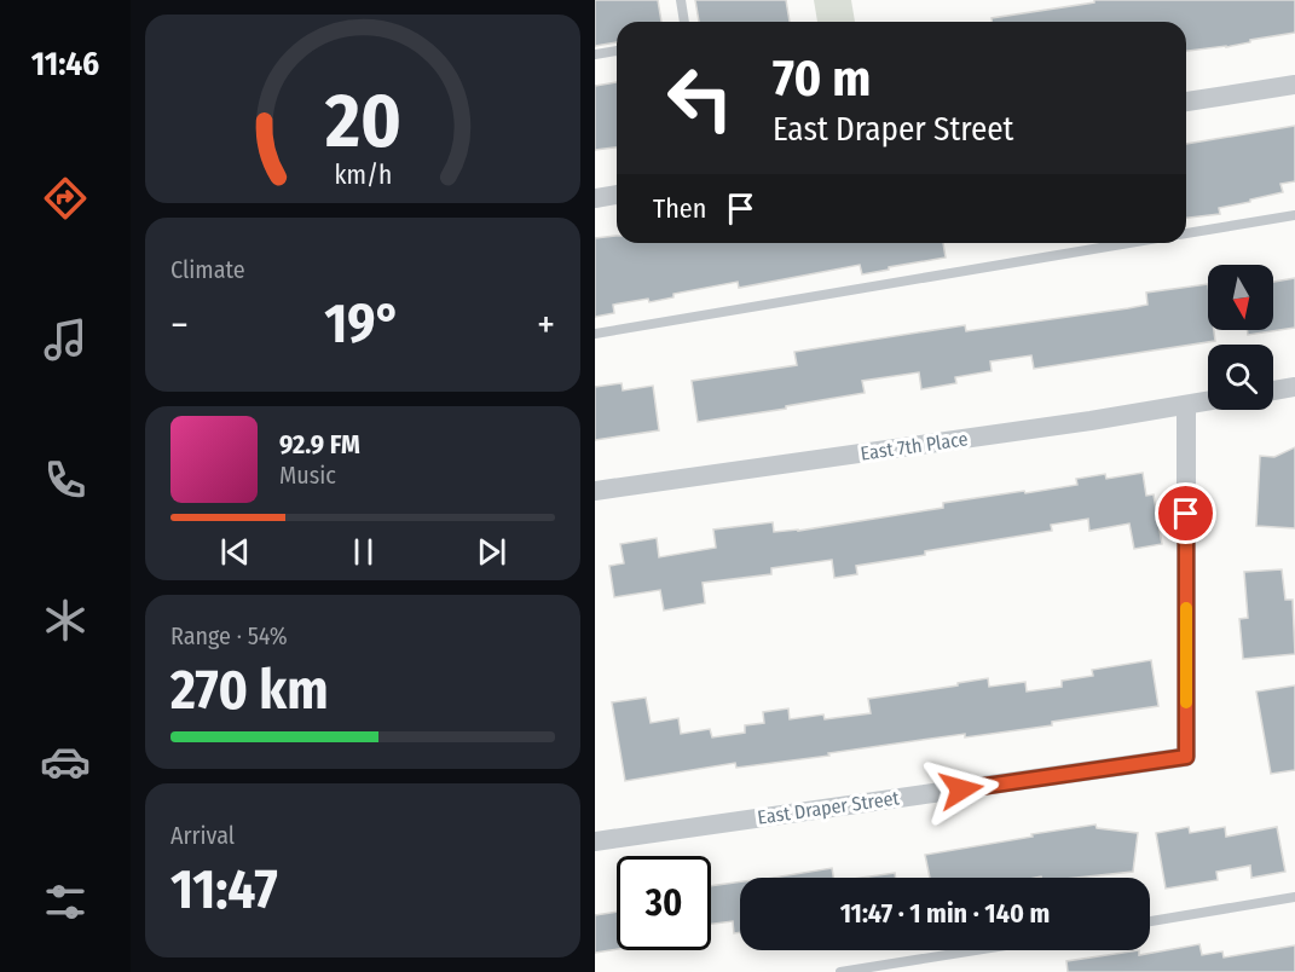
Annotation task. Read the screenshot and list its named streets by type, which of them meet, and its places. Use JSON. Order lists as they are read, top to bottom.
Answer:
{
  "streets": {
    "street": ["East 7th Place", "East Draper Street"]
  },
  "crossings": [
    ["East 7th Place", "East Draper Street"]
  ],
  "north": "bottom",
  "page": {
    "tabs": "11:46",
    "turn": ["70 m", "East Draper Street"],
    "then": "Then",
    "tile": [
      "Climate",
      ["Range · 54%", "270 km"],
      ["Arrival", "11:47"]
    ],
    "heat": ["−", "19°", "+"],
    "song": ["92.9 FM", "Music"],
    "limit": "30",
    "trip": "11:47 · 1 min · 140 m",
    "gauge": ["20", "km/h"]
  }
}
